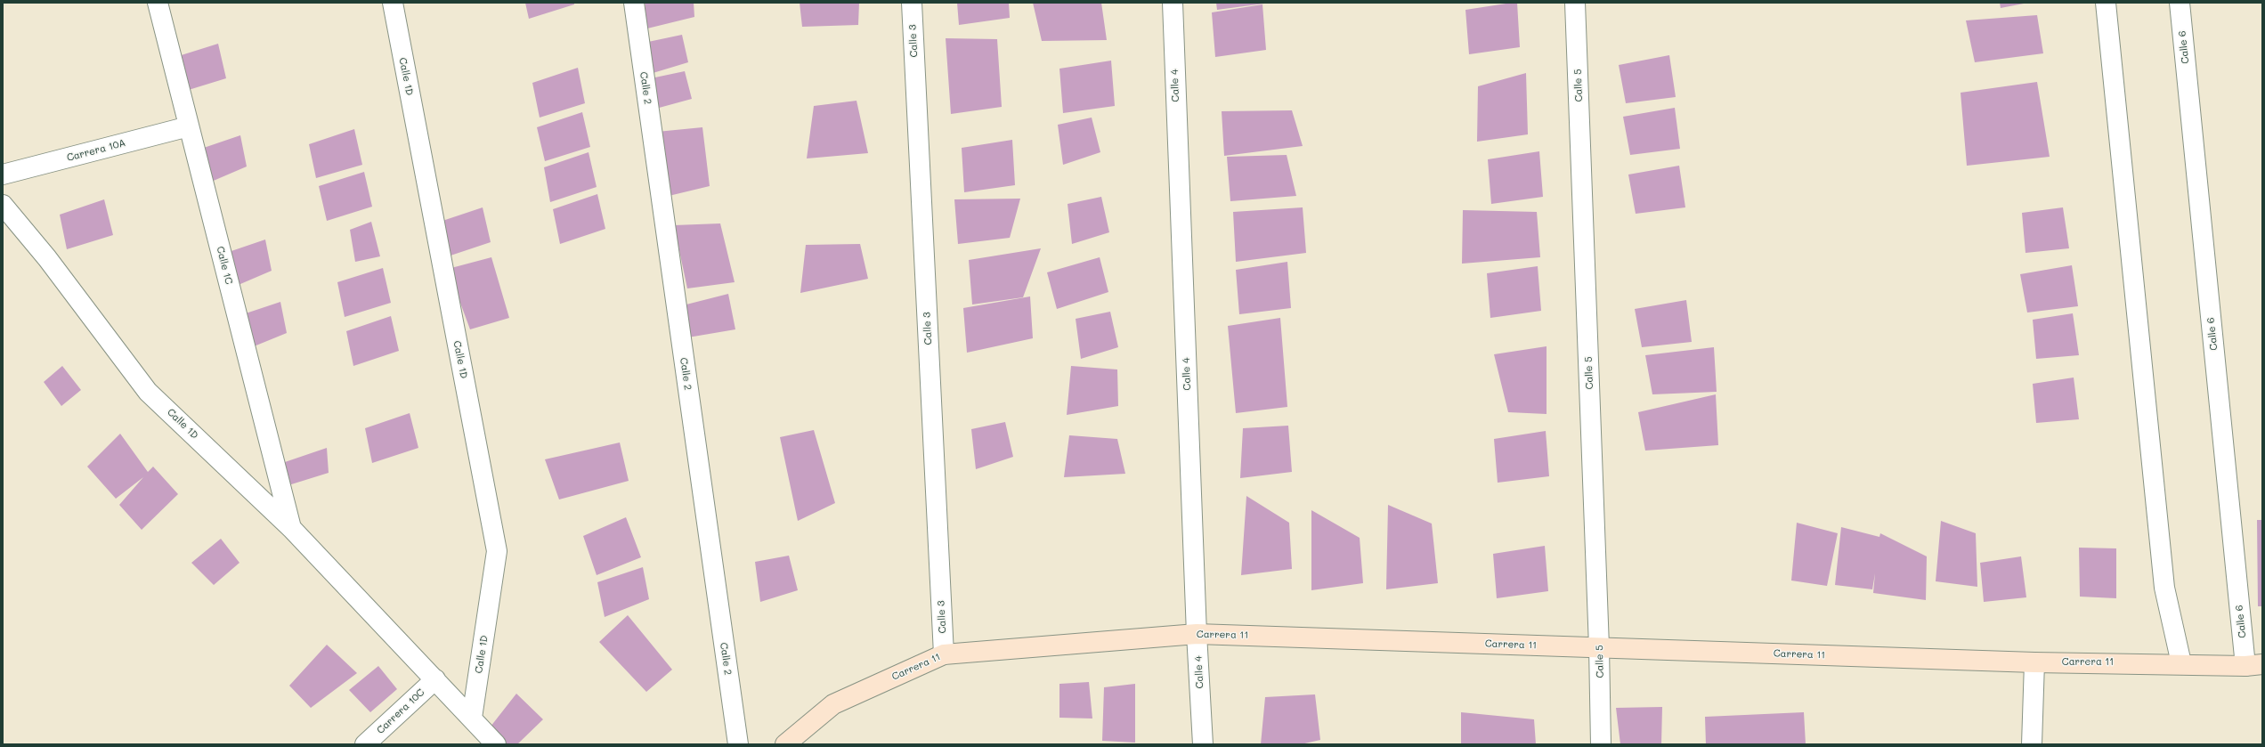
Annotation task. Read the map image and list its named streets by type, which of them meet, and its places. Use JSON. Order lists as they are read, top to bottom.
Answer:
{
  "streets": {
    "street": [
      "Calle 3",
      "Calle 6",
      "Calle 1D",
      "Calle 4",
      "Calle 5",
      "Calle 2",
      "Carrera 10A",
      "Calle 1C",
      "Carrera 11",
      "Carrera 10C"
    ]
  },
  "crossings": [
    ["Calle 3", "Carrera 11"],
    ["Calle 6", "Carrera 11"],
    ["Calle 1D", "Calle 1C"],
    ["Calle 1D", "Carrera 10C"],
    ["Calle 4", "Carrera 11"],
    ["Calle 5", "Carrera 11"],
    ["Carrera 10A", "Calle 1C"]
  ]
}
